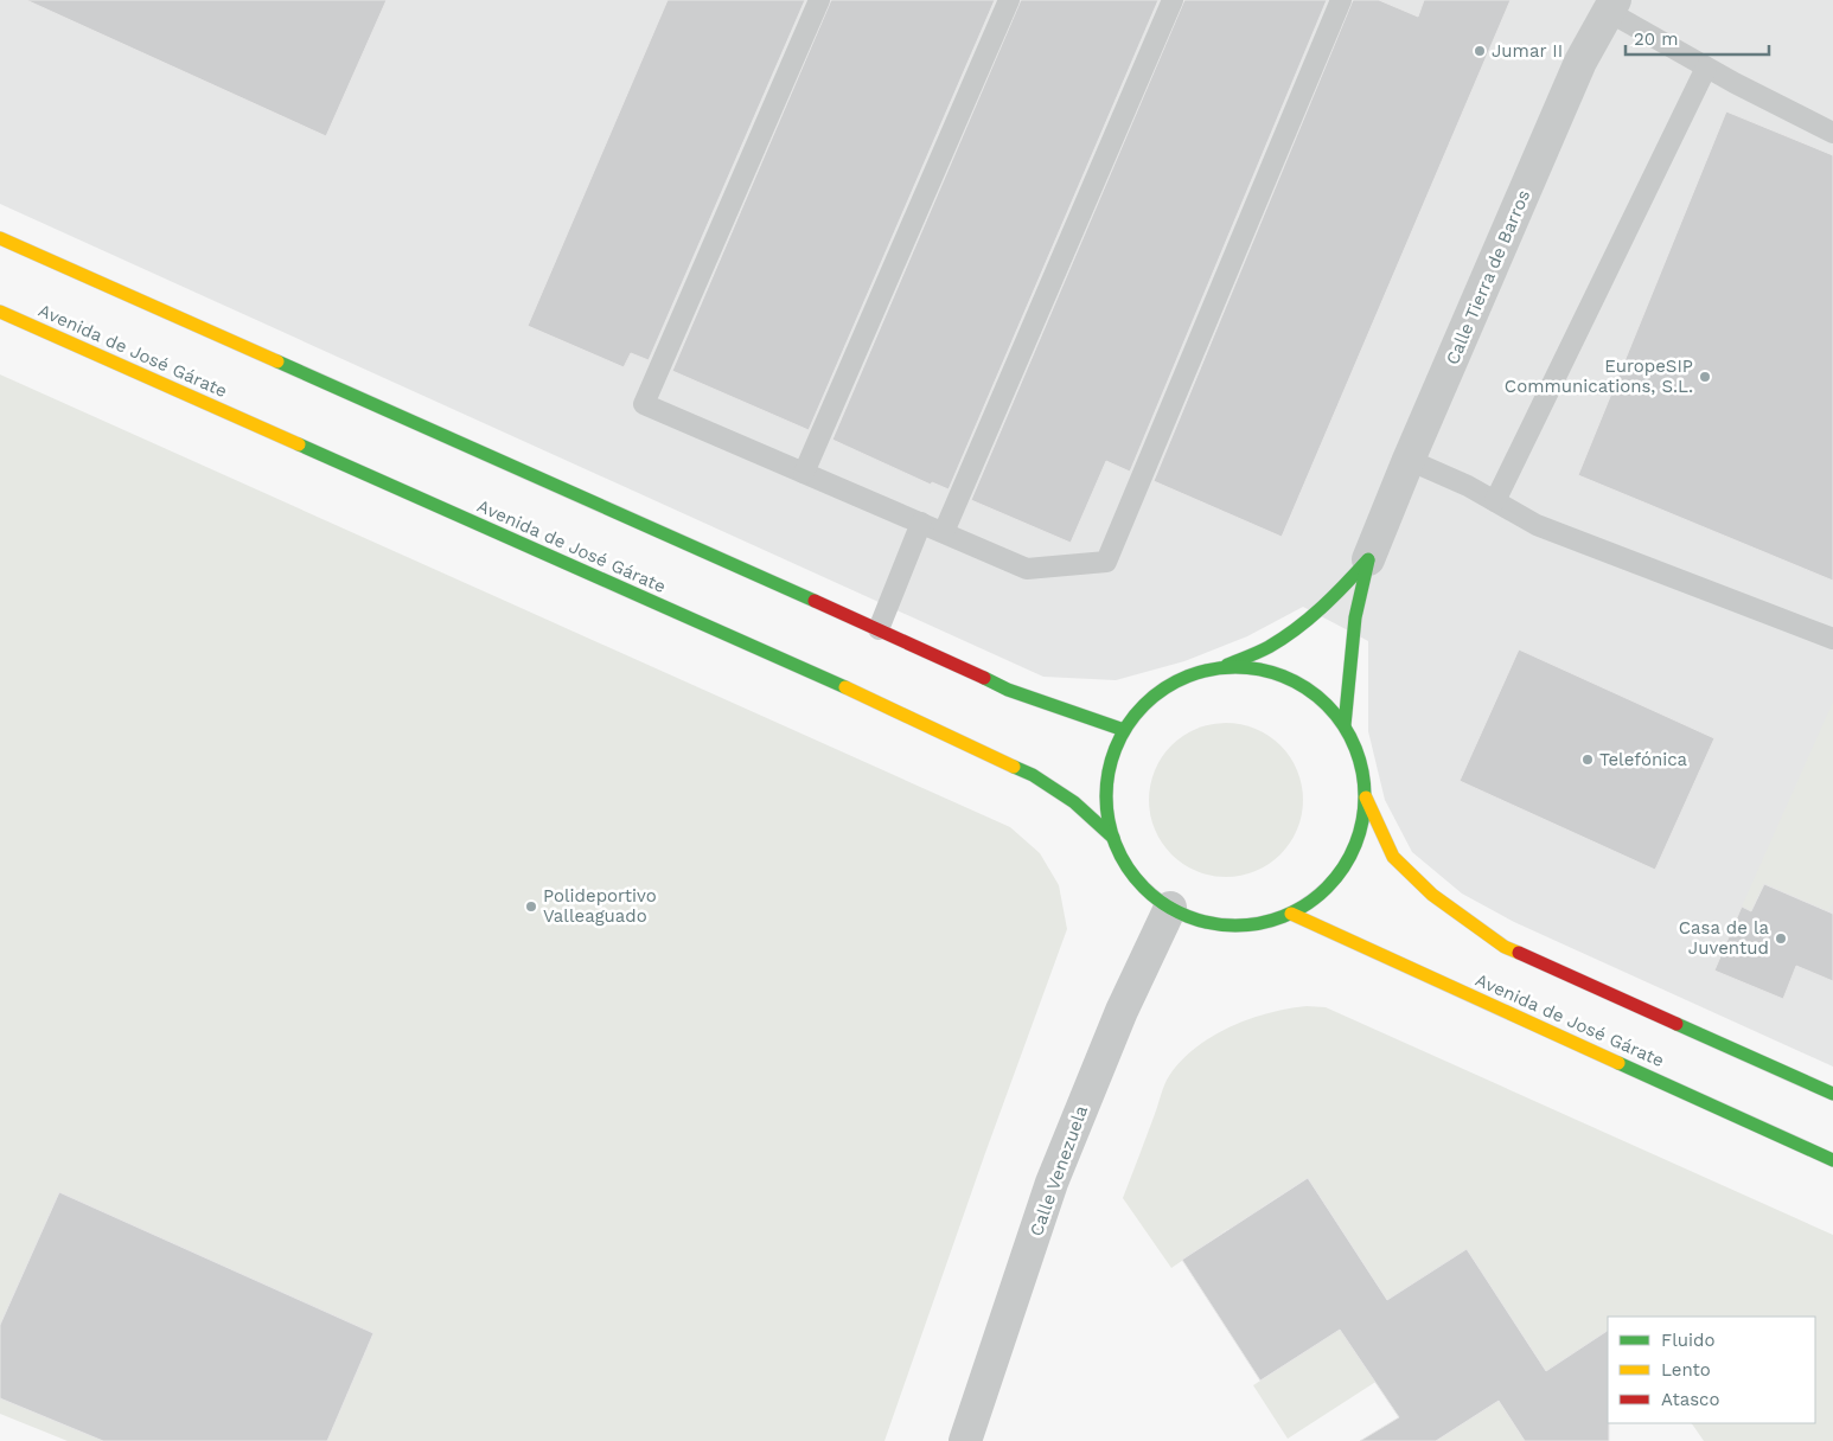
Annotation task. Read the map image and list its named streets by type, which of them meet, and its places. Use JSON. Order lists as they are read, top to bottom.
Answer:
{
  "streets": {
    "main road": ["Avenida de José Gárate"],
    "street": ["Calle Tierra de Barros", "Calle Venezuela"]
  },
  "places": [
    "Jumar II",
    "EuropeSIP Communications, S.L.",
    "Telefónica",
    "Polideportivo Valleaguado",
    "Casa de la Juventud"
  ],
  "legend": ["Fluido", "Lento", "Atasco"],
  "scale_bar": "20 m"
}
